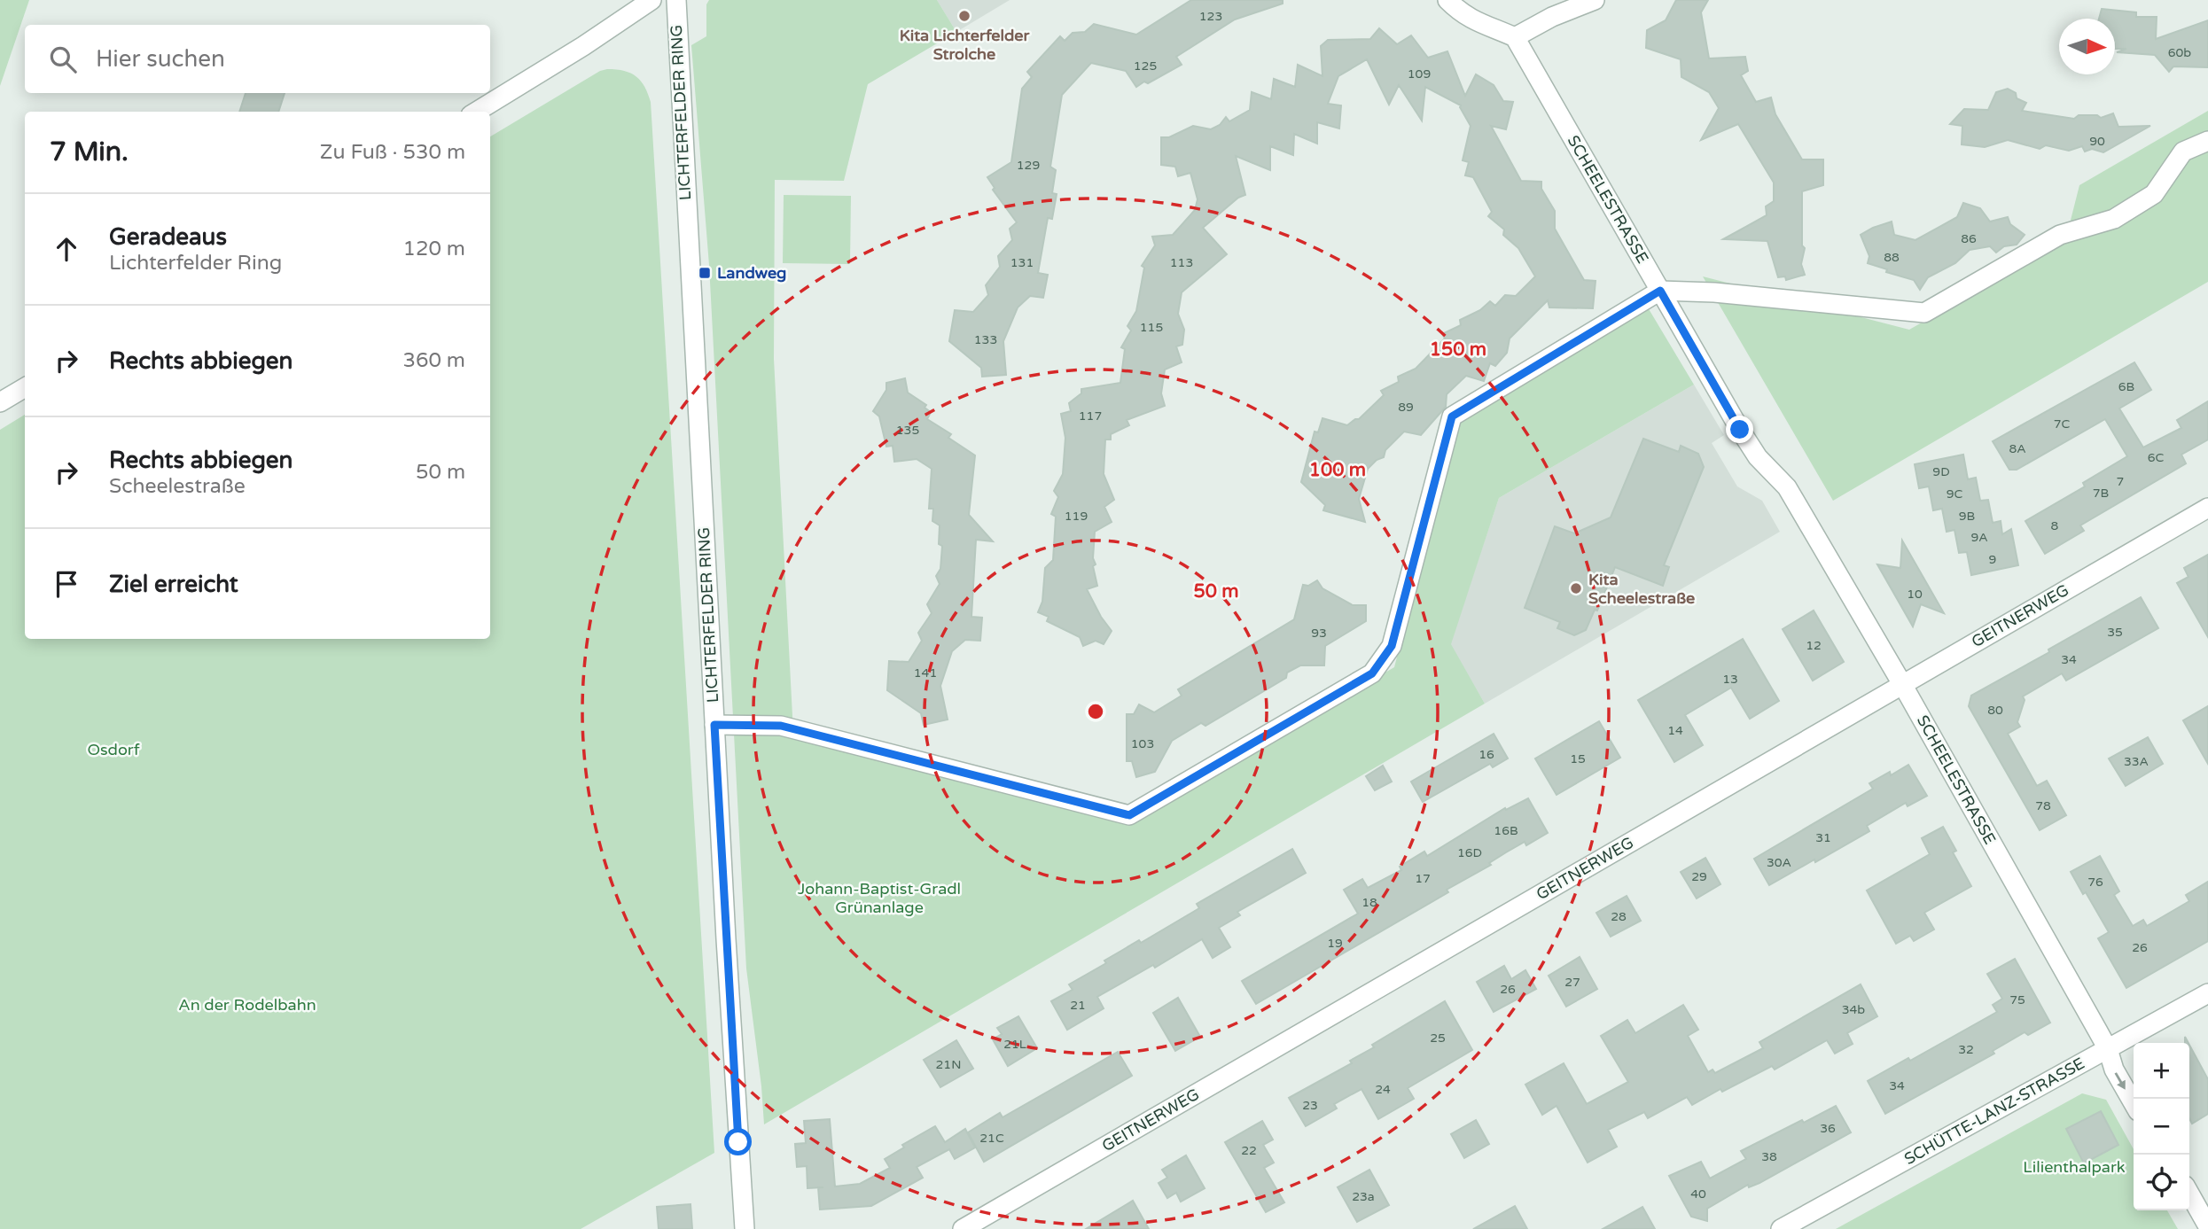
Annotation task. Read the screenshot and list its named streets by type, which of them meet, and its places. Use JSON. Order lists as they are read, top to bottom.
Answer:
{
  "streets": {
    "street": [
      "LICHTERFELDER RING",
      "SCHEELESTRASSE",
      "GEITNERWEG",
      "SCHÜTTE-LANZ-STRASSE"
    ]
  },
  "crossings": [
    ["SCHEELESTRASSE", "GEITNERWEG"],
    ["SCHEELESTRASSE", "SCHÜTTE-LANZ-STRASSE"]
  ],
  "parks": [
    "Osdorf",
    "Johann-Baptist-Gradl Grünanlage",
    "An der Rodelbahn",
    "Lilienthalpark"
  ],
  "places": {
    "other": ["Kita Lichterfelder Strolche", "Kita Scheelestraße"],
    "transit": ["Landweg"]
  },
  "house_numbers": [
    "123",
    "60b",
    "125",
    "109",
    "90",
    "129",
    "86",
    "88",
    "131",
    "113",
    "115",
    "133",
    "6B",
    "89",
    "117",
    "7C",
    "135",
    "8A",
    "6C",
    "9D",
    "7",
    "7B",
    "9C",
    "119",
    "9B",
    "8",
    "9A",
    "9",
    "10",
    "35",
    "93",
    "12",
    "34",
    "141",
    "13",
    "80",
    "14",
    "103",
    "16",
    "15",
    "33A",
    "78",
    "16B",
    "31",
    "16D",
    "30A",
    "29",
    "17",
    "76",
    "18",
    "28",
    "19",
    "26",
    "27",
    "26",
    "75",
    "21",
    "34b",
    "25",
    "21L",
    "32",
    "21N",
    "34",
    "24",
    "23",
    "36",
    "21C",
    "22",
    "38",
    "40",
    "23a"
  ],
  "north": "right",
  "page": {
    "search": "Hier suchen",
    "heading": ["7 Min.", "Zu Fuß · 530 m"],
    "list": [
      ["Geradeaus", "Lichterfelder Ring", "120 m"],
      ["Rechts abbiegen", "360 m"],
      ["Rechts abbiegen", "Scheelestraße", "50 m"],
      "Ziel erreicht"
    ],
    "map_buttons": ["+", "−"]
  },
  "rings": ["150 m", "100 m", "50 m"]
}
